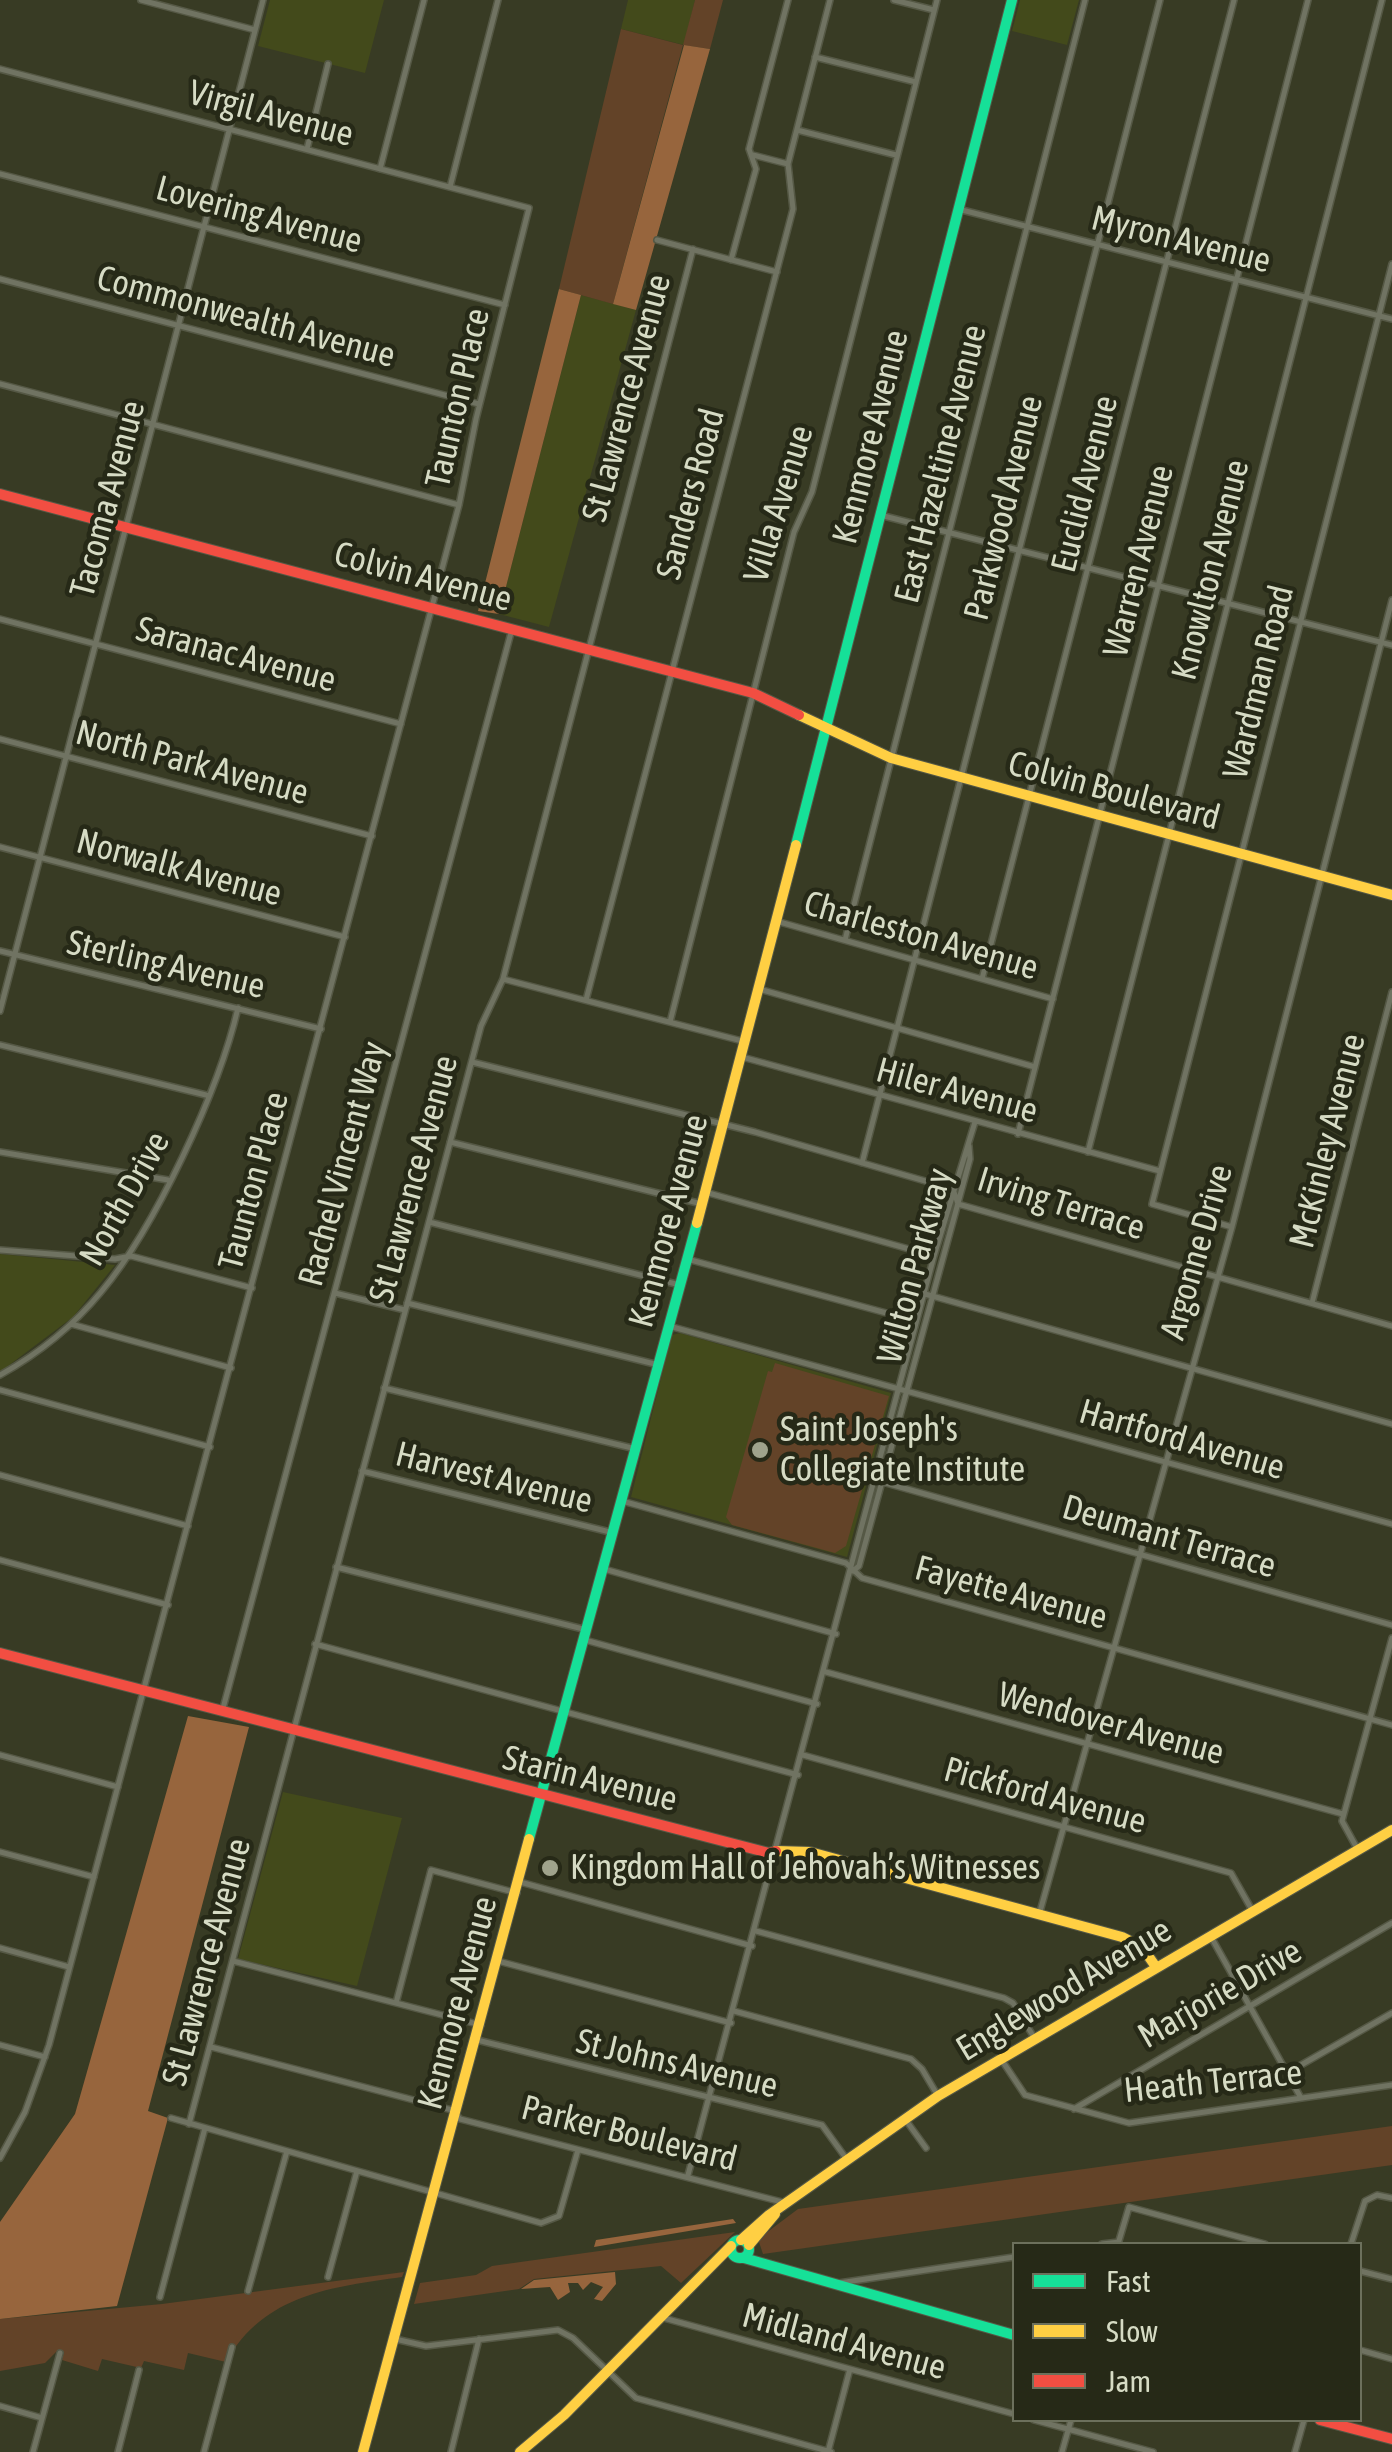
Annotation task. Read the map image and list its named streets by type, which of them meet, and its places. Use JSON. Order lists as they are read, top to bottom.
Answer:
{
  "streets": {
    "street": [
      "Virgil Avenue",
      "Lovering Avenue",
      "Myron Avenue",
      "Commonwealth Avenue",
      "Taunton Place",
      "St Lawrence Avenue",
      "Kenmore Avenue",
      "East Hazeltine Avenue",
      "Euclid Avenue",
      "Sanders Road",
      "Tacoma Avenue",
      "Villa Avenue",
      "Parkwood Avenue",
      "Warren Avenue",
      "Knowlton Avenue",
      "Colvin Avenue",
      "Saranac Avenue",
      "Wardman Road",
      "North Park Avenue",
      "Colvin Boulevard",
      "Norwalk Avenue",
      "Charleston Avenue",
      "Sterling Avenue",
      "Hiler Avenue",
      "McKinley Avenue",
      "Rachel Vincent Way",
      "North Drive",
      "Irving Terrace",
      "Argonne Drive",
      "Wilton Parkway",
      "Hartford Avenue",
      "Harvest Avenue",
      "Deumant Terrace",
      "Fayette Avenue",
      "Wendover Avenue",
      "Starin Avenue",
      "Pickford Avenue",
      "Englewood Avenue",
      "Marjorie Drive",
      "St Johns Avenue",
      "Heath Terrace",
      "Parker Boulevard",
      "Midland Avenue"
    ]
  },
  "crossings": [
    ["Virgil Avenue", "Taunton Place"],
    ["Virgil Avenue", "Tacoma Avenue"],
    ["Lovering Avenue", "Taunton Place"],
    ["Lovering Avenue", "Tacoma Avenue"],
    ["Myron Avenue", "Kenmore Avenue"],
    ["Myron Avenue", "East Hazeltine Avenue"],
    ["Myron Avenue", "Euclid Avenue"],
    ["Myron Avenue", "Parkwood Avenue"],
    ["Myron Avenue", "Warren Avenue"],
    ["Myron Avenue", "Knowlton Avenue"],
    ["Myron Avenue", "Wardman Road"],
    ["Commonwealth Avenue", "Taunton Place"],
    ["Commonwealth Avenue", "Tacoma Avenue"],
    ["Taunton Place", "Colvin Avenue"],
    ["Taunton Place", "Saranac Avenue"],
    ["Taunton Place", "North Park Avenue"],
    ["Taunton Place", "Norwalk Avenue"],
    ["Taunton Place", "Sterling Avenue"],
    ["Taunton Place", "Starin Avenue"],
    ["St Lawrence Avenue", "Colvin Avenue"],
    ["St Lawrence Avenue", "Harvest Avenue"],
    ["St Lawrence Avenue", "Starin Avenue"],
    ["St Lawrence Avenue", "Parker Boulevard"],
    ["Kenmore Avenue", "Colvin Avenue"],
    ["Kenmore Avenue", "Colvin Boulevard"],
    ["Kenmore Avenue", "Charleston Avenue"],
    ["Kenmore Avenue", "Hiler Avenue"],
    ["Kenmore Avenue", "Hartford Avenue"],
    ["Kenmore Avenue", "Harvest Avenue"],
    ["Kenmore Avenue", "Fayette Avenue"],
    ["Kenmore Avenue", "Starin Avenue"],
    ["Kenmore Avenue", "St Johns Avenue"],
    ["Kenmore Avenue", "Parker Boulevard"],
    ["East Hazeltine Avenue", "Colvin Boulevard"],
    ["East Hazeltine Avenue", "Charleston Avenue"],
    ["Euclid Avenue", "Colvin Boulevard"],
    ["Euclid Avenue", "Charleston Avenue"],
    ["Sanders Road", "Colvin Avenue"],
    ["Tacoma Avenue", "Colvin Avenue"],
    ["Tacoma Avenue", "Saranac Avenue"],
    ["Tacoma Avenue", "North Park Avenue"],
    ["Tacoma Avenue", "Norwalk Avenue"],
    ["Tacoma Avenue", "Sterling Avenue"],
    ["Villa Avenue", "Colvin Avenue"],
    ["Parkwood Avenue", "Colvin Boulevard"],
    ["Parkwood Avenue", "Charleston Avenue"],
    ["Parkwood Avenue", "Hiler Avenue"],
    ["Warren Avenue", "Colvin Boulevard"],
    ["Warren Avenue", "Charleston Avenue"],
    ["Warren Avenue", "Hiler Avenue"],
    ["Knowlton Avenue", "Colvin Boulevard"],
    ["Knowlton Avenue", "Hiler Avenue"],
    ["Colvin Avenue", "Colvin Boulevard"],
    ["Colvin Avenue", "Rachel Vincent Way"],
    ["Wardman Road", "Colvin Boulevard"],
    ["Wardman Road", "Hiler Avenue"],
    ["Wardman Road", "Argonne Drive"],
    ["Colvin Boulevard", "Argonne Drive"],
    ["Sterling Avenue", "North Drive"],
    ["Hiler Avenue", "Wilton Parkway"],
    ["McKinley Avenue", "Irving Terrace"],
    ["Rachel Vincent Way", "Starin Avenue"],
    ["Irving Terrace", "Argonne Drive"],
    ["Irving Terrace", "Wilton Parkway"],
    ["Argonne Drive", "Hartford Avenue"],
    ["Argonne Drive", "Deumant Terrace"],
    ["Argonne Drive", "Fayette Avenue"],
    ["Argonne Drive", "Wendover Avenue"],
    ["Argonne Drive", "Starin Avenue"],
    ["Argonne Drive", "Pickford Avenue"],
    ["Wilton Parkway", "Hartford Avenue"],
    ["Wilton Parkway", "Deumant Terrace"],
    ["Wilton Parkway", "Fayette Avenue"],
    ["Wilton Parkway", "Wendover Avenue"],
    ["Wilton Parkway", "Pickford Avenue"],
    ["Starin Avenue", "Englewood Avenue"],
    ["Pickford Avenue", "Englewood Avenue"],
    ["Englewood Avenue", "St Johns Avenue"],
    ["Englewood Avenue", "Heath Terrace"],
    ["Englewood Avenue", "Parker Boulevard"],
    ["Englewood Avenue", "Midland Avenue"],
    ["Marjorie Drive", "Heath Terrace"]
  ],
  "places": ["Saint Joseph's Collegiate Institute", "Kingdom Hall of Jehovah’s Witnesses"],
  "legend": ["Fast", "Slow", "Jam"]
}
